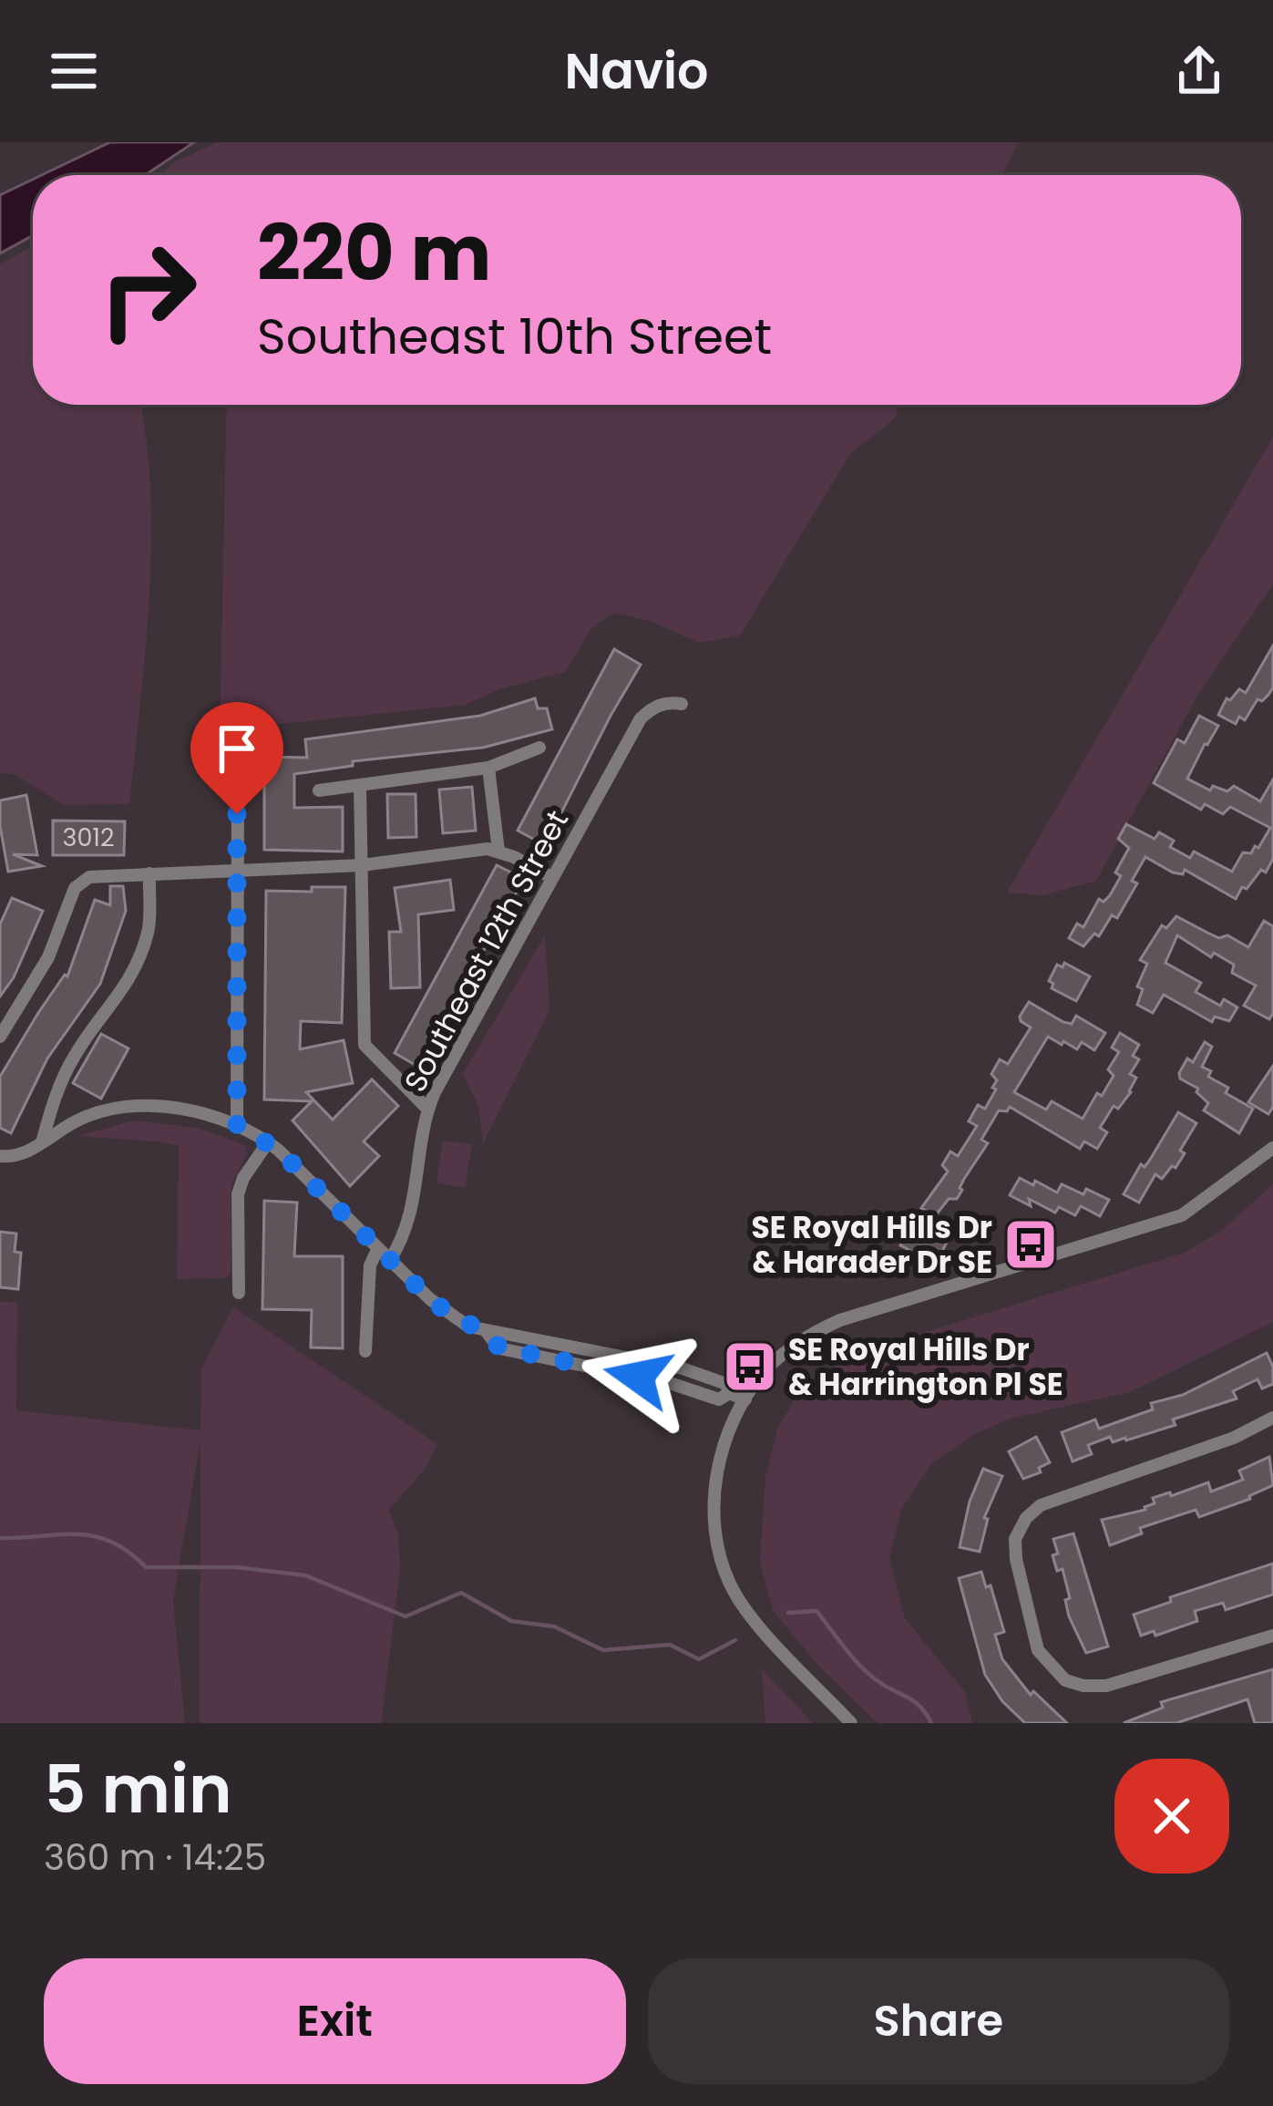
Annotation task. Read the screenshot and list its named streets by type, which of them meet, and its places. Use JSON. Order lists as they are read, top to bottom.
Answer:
{
  "streets": {
    "street": ["Southeast 12th Street"]
  },
  "places": {
    "bus stop": ["SE Royal Hills Dr & Harader Dr SE", "SE Royal Hills Dr & Harrington Pl SE"]
  },
  "house_numbers": ["3012"],
  "page": {
    "header": "Navio",
    "turn": ["220 m", "Southeast 10th Street"],
    "heading": ["5 min", "360 m · 14:25"],
    "buttons": ["Exit", "Share"]
  }
}
